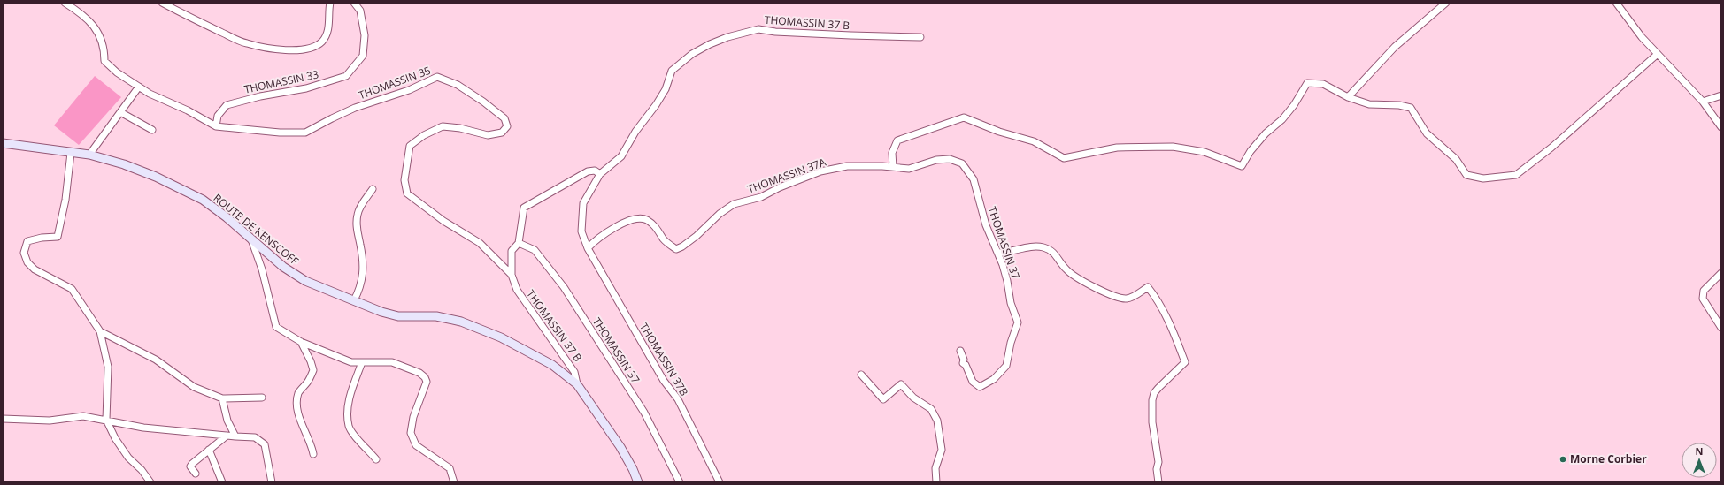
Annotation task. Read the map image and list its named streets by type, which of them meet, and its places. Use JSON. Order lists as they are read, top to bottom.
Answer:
{
  "streets": {
    "main road": ["ROUTE DE KENSCOFF"],
    "street": [
      "THOMASSIN 37 B",
      "THOMASSIN 33",
      "THOMASSIN 35",
      "THOMASSIN 37A",
      "THOMASSIN 37",
      "THOMASSIN 37B"
    ]
  },
  "crossings": [
    ["THOMASSIN 37 B", "THOMASSIN 35"],
    ["THOMASSIN 37 B", "ROUTE DE KENSCOFF"],
    ["THOMASSIN 37 B", "THOMASSIN 37"],
    ["THOMASSIN 33", "THOMASSIN 35"],
    ["THOMASSIN 37A", "THOMASSIN 37"],
    ["THOMASSIN 37A", "THOMASSIN 37B"]
  ],
  "places": ["Morne Corbier"],
  "north": "top"
}
